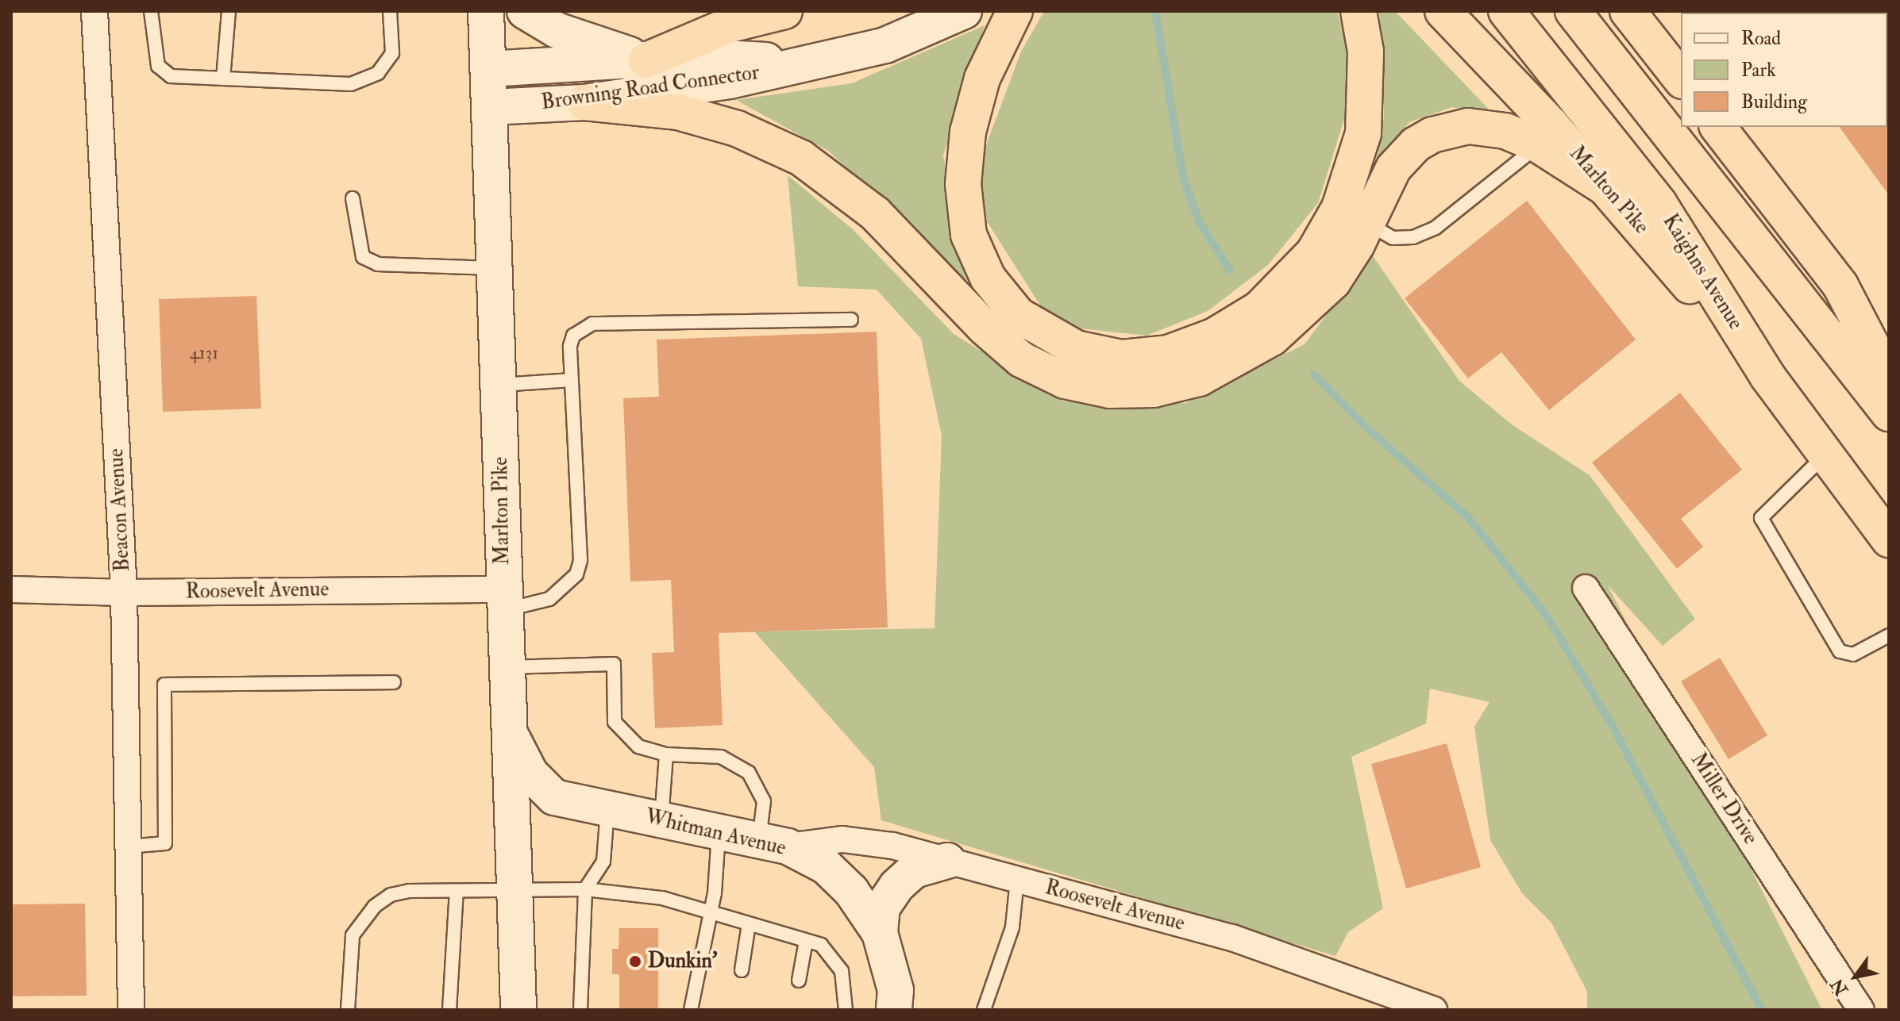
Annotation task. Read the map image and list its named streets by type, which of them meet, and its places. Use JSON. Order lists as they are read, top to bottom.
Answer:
{
  "streets": {
    "highway": ["Marlton Pike", "Kaighns Avenue"],
    "main road": ["Browning Road Connector", "Whitman Avenue"],
    "street": ["Beacon Avenue", "Roosevelt Avenue", "Miller Drive"]
  },
  "crossings": [
    ["Browning Road Connector", "Marlton Pike"],
    ["Marlton Pike", "Kaighns Avenue"],
    ["Marlton Pike", "Roosevelt Avenue"],
    ["Marlton Pike", "Whitman Avenue"],
    ["Beacon Avenue", "Roosevelt Avenue"],
    ["Roosevelt Avenue", "Whitman Avenue"]
  ],
  "places": ["Dunkin'"],
  "house_numbers": ["4131"],
  "legend": ["Road", "Park", "Building"],
  "north": "bottom left"
}
